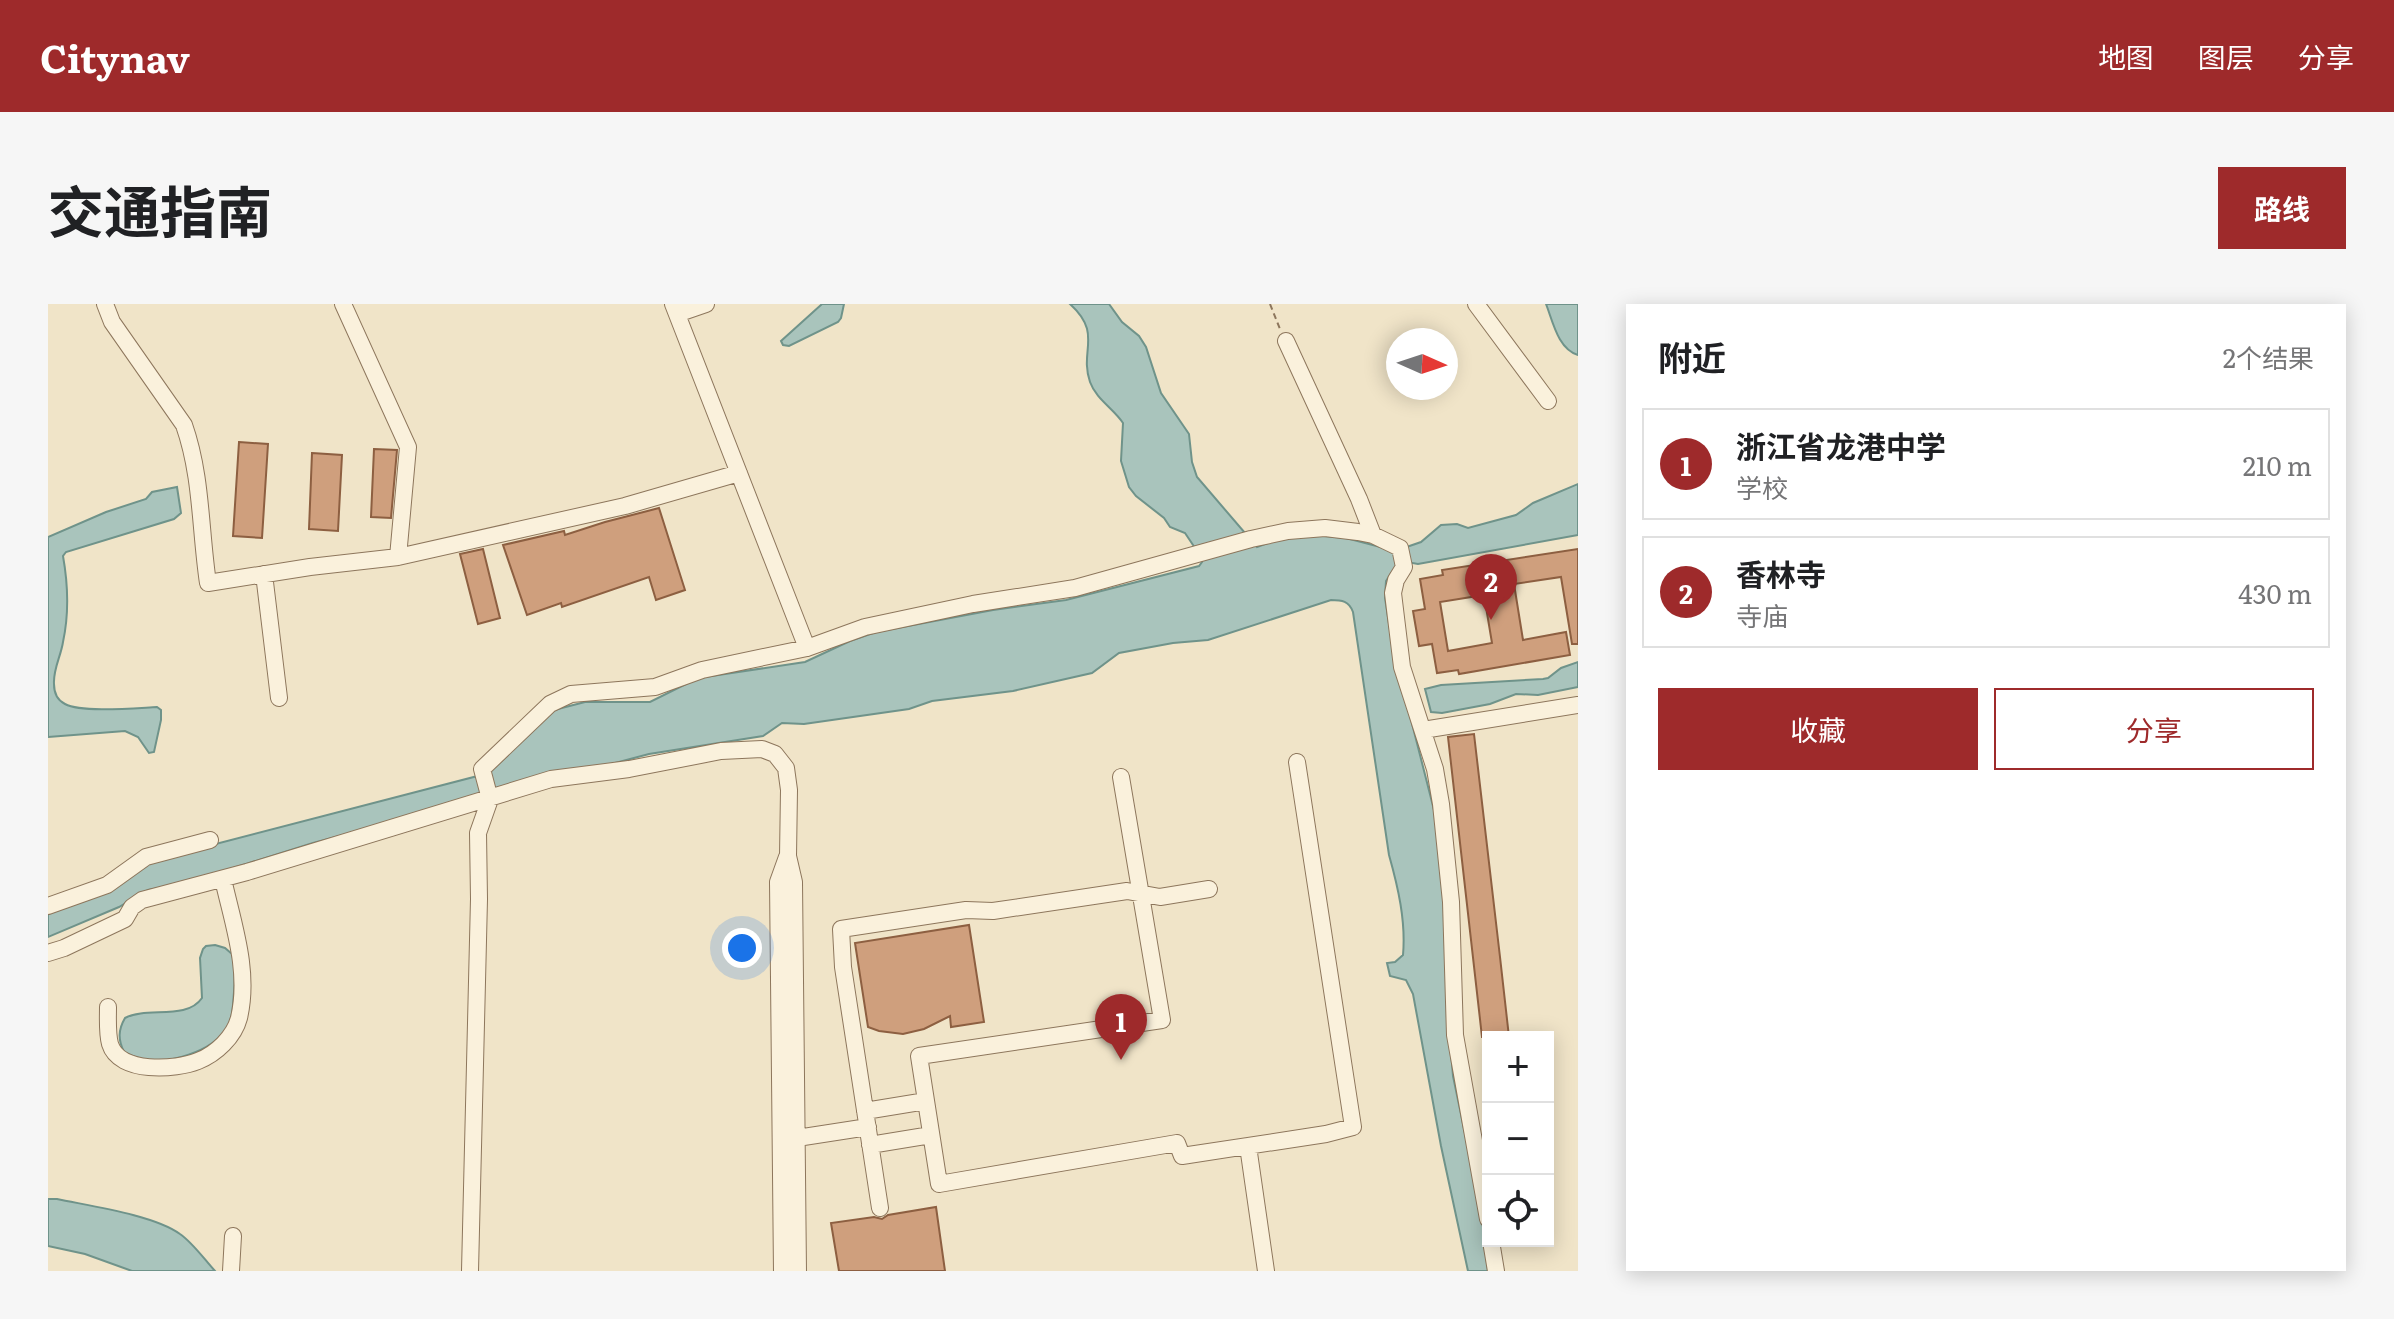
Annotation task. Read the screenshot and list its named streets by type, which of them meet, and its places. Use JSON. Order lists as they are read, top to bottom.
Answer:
{
  "north": "right",
  "page": {
    "header": "Citynav",
    "nav": ["地图", "图层", "分享"],
    "title": "交通指南",
    "buttons": [
      "路线",
      ["收藏", "分享"]
    ],
    "heading": ["附近", "2个结果"],
    "list": [
      {
        "mark": "1",
        "name": "浙江省龙港中学",
        "note": "学校",
        "value": "210 m"
      },
      {
        "mark": "2",
        "name": "香林寺",
        "note": "寺庙",
        "value": "430 m"
      }
    ],
    "pins": ["2", "1"],
    "map_buttons": ["+", "−"]
  }
}
